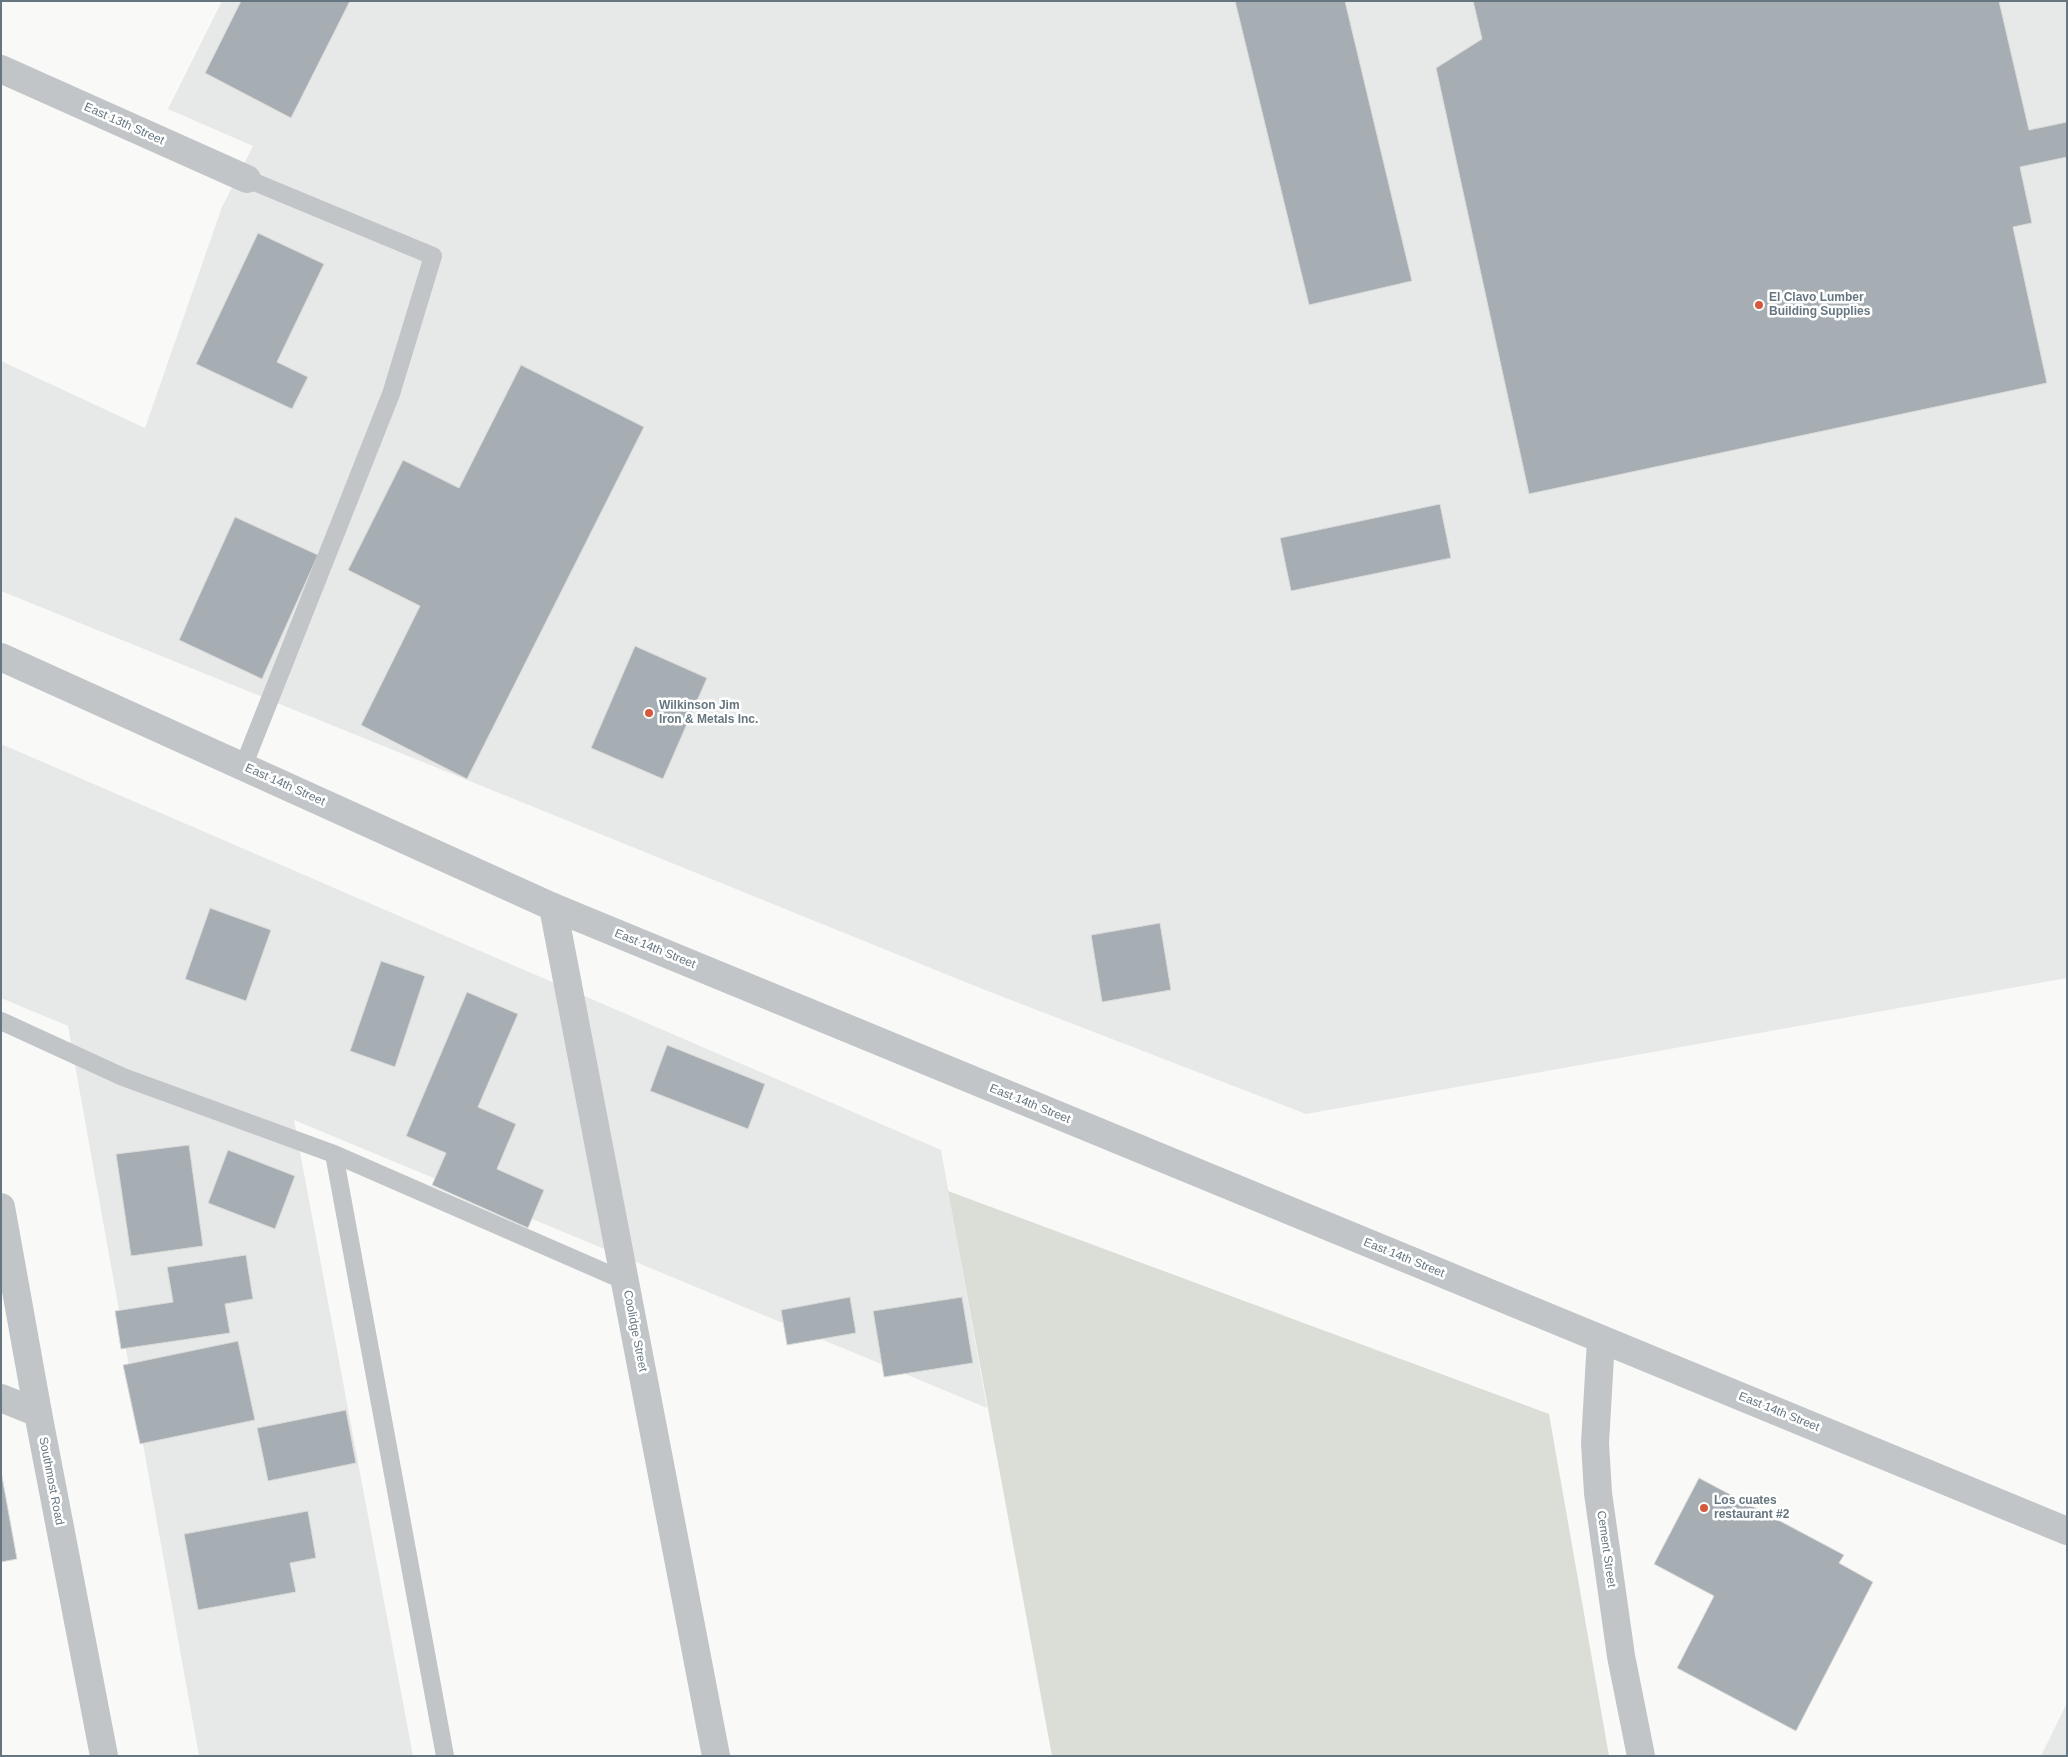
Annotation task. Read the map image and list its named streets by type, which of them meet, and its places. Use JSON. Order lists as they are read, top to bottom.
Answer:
{
  "streets": {
    "street": [
      "East 13th Street",
      "East 14th Street",
      "Coolidge Street",
      "Southmost Road",
      "Cement Street"
    ]
  },
  "crossings": [
    ["East 14th Street", "Coolidge Street"],
    ["East 14th Street", "Cement Street"]
  ],
  "places": ["El Clavo Lumber Building Supplies", "Wilkinson Jim Iron & Metals Inc.", "Los cuates restaurant #2"]
}
